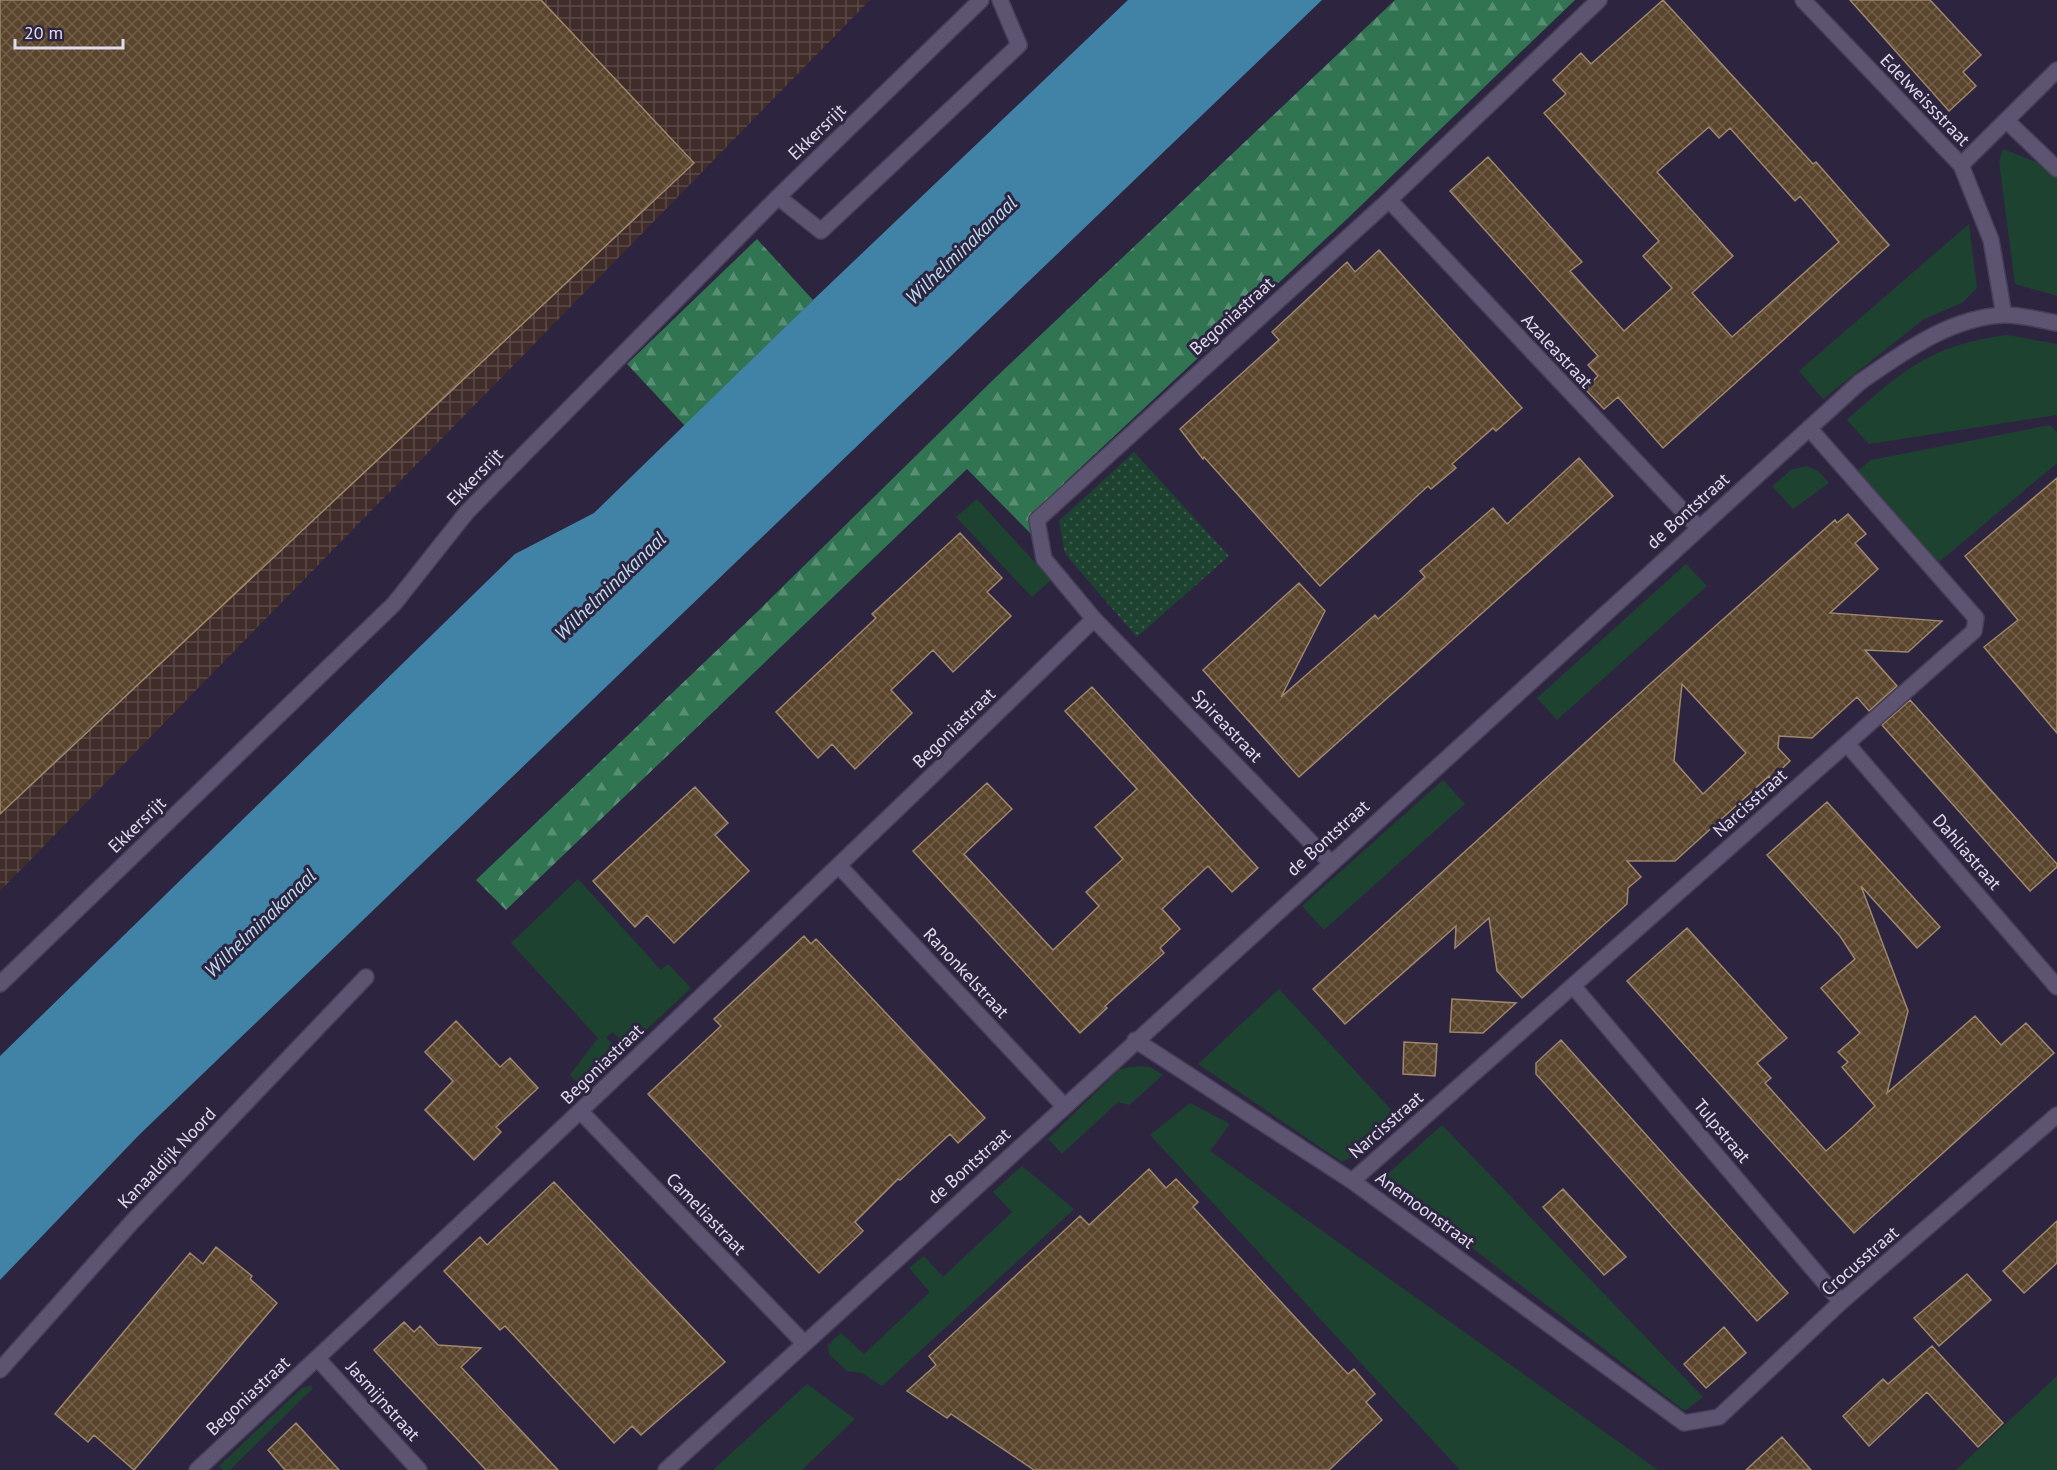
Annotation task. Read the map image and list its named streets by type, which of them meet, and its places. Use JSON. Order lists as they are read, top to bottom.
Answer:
{
  "streets": {
    "street": [
      "Edelweissstraat",
      "Ekkersrijt",
      "Begoniastraat",
      "Azaleastraat",
      "de Bontstraat",
      "Spireastraat",
      "Narcisstraat",
      "Dahliastraat",
      "Ranonkelstraat",
      "Tulpstraat",
      "Kanaaldijk Noord",
      "Anemoonstraat",
      "Cameliastraat",
      "Crocusstraat",
      "Jasmijnstraat"
    ]
  },
  "crossings": [
    ["Edelweissstraat", "de Bontstraat"],
    ["Begoniastraat", "Azaleastraat"],
    ["Begoniastraat", "Spireastraat"],
    ["Begoniastraat", "Ranonkelstraat"],
    ["Begoniastraat", "Cameliastraat"],
    ["Begoniastraat", "Jasmijnstraat"],
    ["Azaleastraat", "de Bontstraat"],
    ["de Bontstraat", "Spireastraat"],
    ["de Bontstraat", "Narcisstraat"],
    ["de Bontstraat", "Ranonkelstraat"],
    ["de Bontstraat", "Anemoonstraat"],
    ["de Bontstraat", "Cameliastraat"],
    ["Narcisstraat", "Dahliastraat"],
    ["Narcisstraat", "Tulpstraat"],
    ["Narcisstraat", "Anemoonstraat"],
    ["Tulpstraat", "Crocusstraat"],
    ["Anemoonstraat", "Crocusstraat"]
  ],
  "water": ["Wilhelminakanaal"],
  "scale_bar": "20 m"
}
